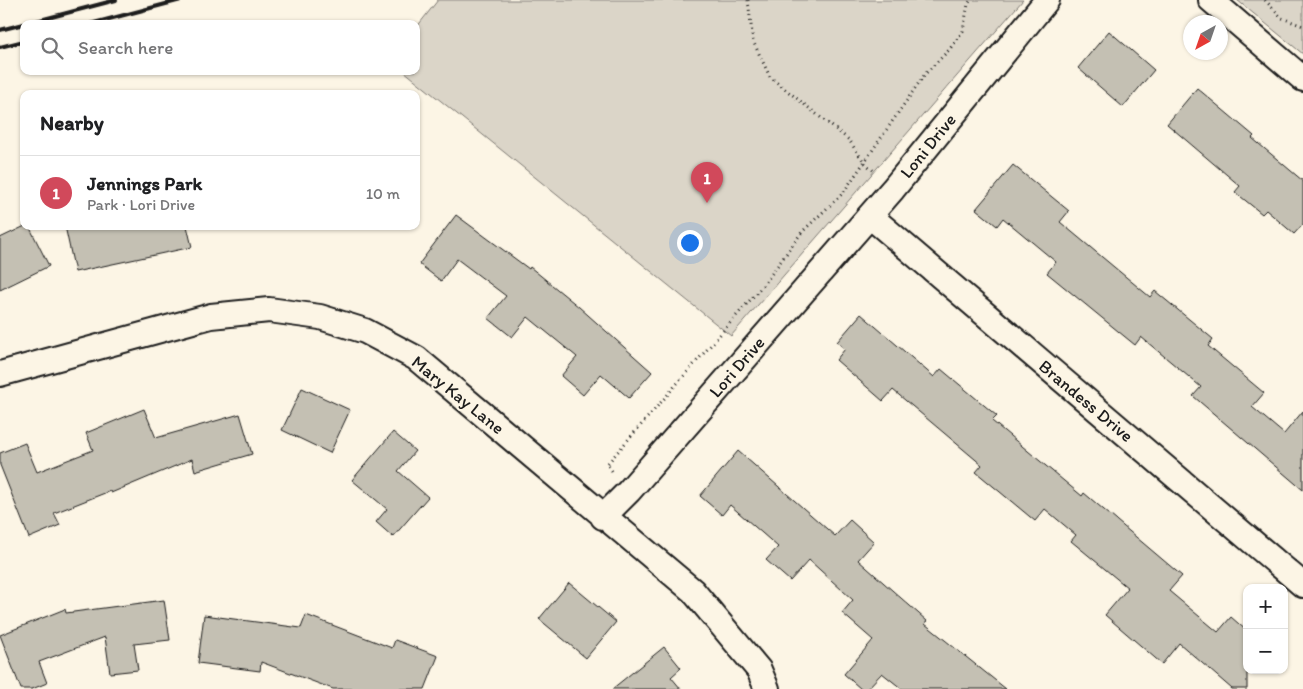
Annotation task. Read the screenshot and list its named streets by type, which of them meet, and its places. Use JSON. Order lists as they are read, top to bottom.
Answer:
{
  "streets": {
    "street": [
      "Loni Drive",
      "Lori Drive",
      "Mary Kay Lane",
      "Brandess Drive"
    ]
  },
  "crossings": [
    ["Loni Drive", "Lori Drive"],
    ["Loni Drive", "Brandess Drive"],
    ["Lori Drive", "Mary Kay Lane"],
    ["Lori Drive", "Brandess Drive"]
  ],
  "north": "bottom left",
  "page": {
    "search": "Search here",
    "heading": "Nearby",
    "list": [
      {
        "mark": "1",
        "name": "Jennings Park",
        "note": "Park · Lori Drive",
        "value": "10 m"
      }
    ],
    "pins": "1",
    "map_buttons": ["+", "−"]
  }
}
